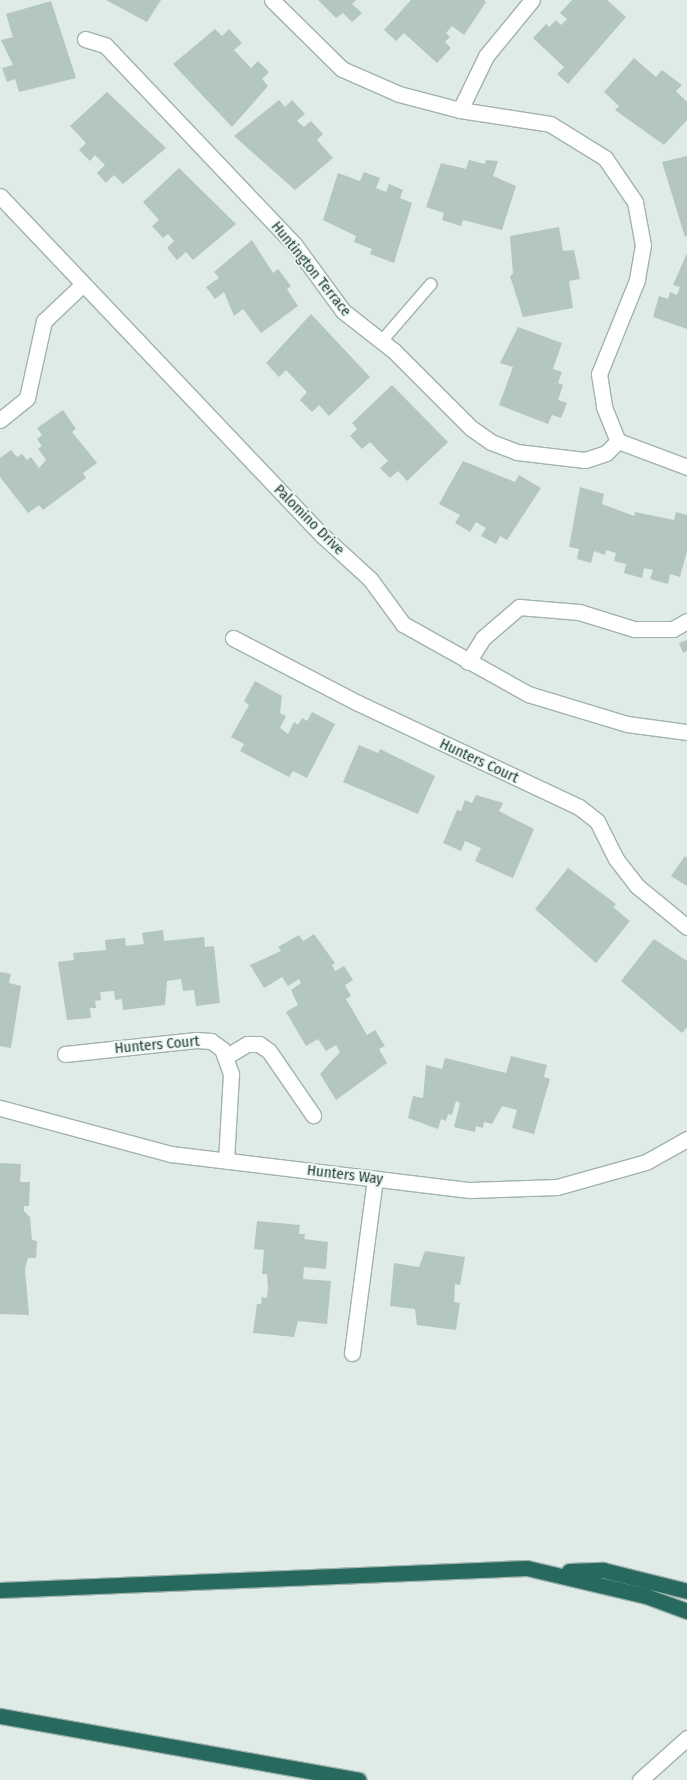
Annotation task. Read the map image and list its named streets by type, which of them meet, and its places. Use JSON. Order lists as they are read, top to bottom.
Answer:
{
  "streets": {
    "street": [
      "Huntington Terrace",
      "Palomino Drive",
      "Hunters Court",
      "Hunters Way"
    ]
  }
}
